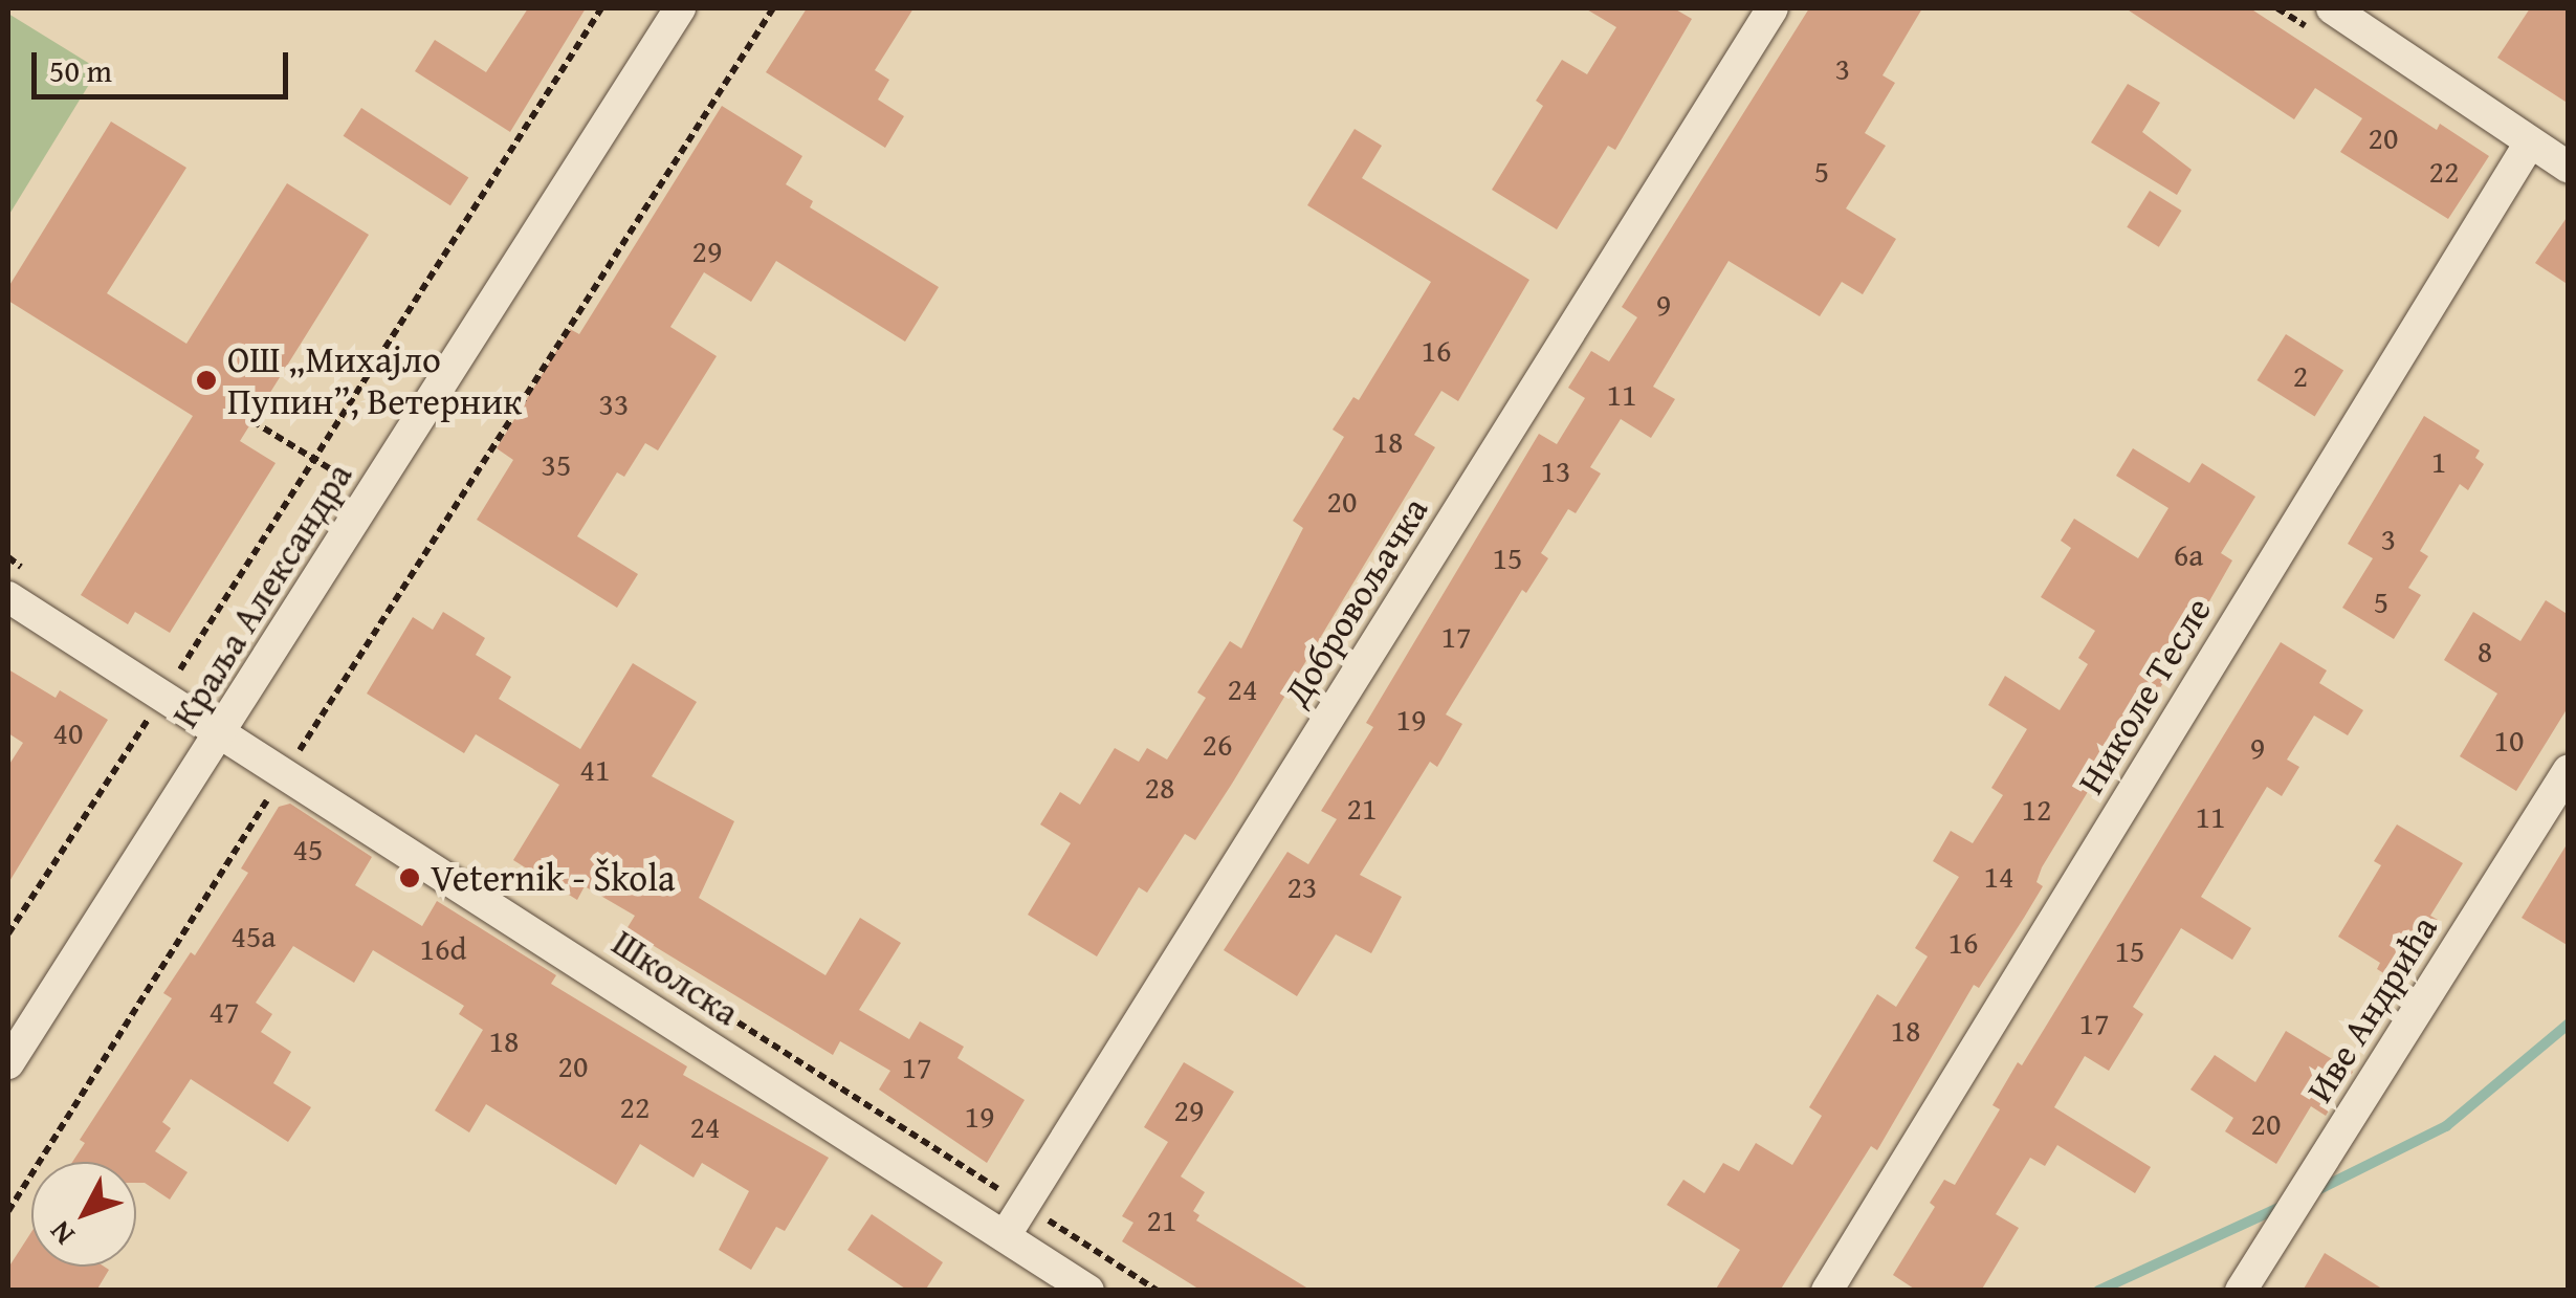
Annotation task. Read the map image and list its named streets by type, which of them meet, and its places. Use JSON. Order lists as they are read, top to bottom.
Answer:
{
  "streets": {
    "street": [
      "Краља Александра",
      "Добровољачка",
      "Николе Тесле",
      "Школска",
      "Иве Андрића"
    ]
  },
  "crossings": [
    ["Краља Александра", "Школска"],
    ["Добровољачка", "Школска"]
  ],
  "places": ["ОШ „Михајло Пупин”, Ветерник", "Veternik - Škola"],
  "house_numbers": [
    "3",
    "20",
    "5",
    "22",
    "29",
    "9",
    "16",
    "2",
    "11",
    "33",
    "18",
    "1",
    "35",
    "13",
    "20",
    "3",
    "6a",
    "15",
    "5",
    "17",
    "8",
    "24",
    "19",
    "40",
    "10",
    "26",
    "9",
    "41",
    "28",
    "21",
    "12",
    "11",
    "45",
    "14",
    "23",
    "45a",
    "16",
    "16d",
    "15",
    "47",
    "17",
    "18",
    "18",
    "20",
    "17",
    "22",
    "29",
    "19",
    "20",
    "24",
    "21"
  ],
  "scale_bar": "50 m",
  "north": "bottom left"
}
